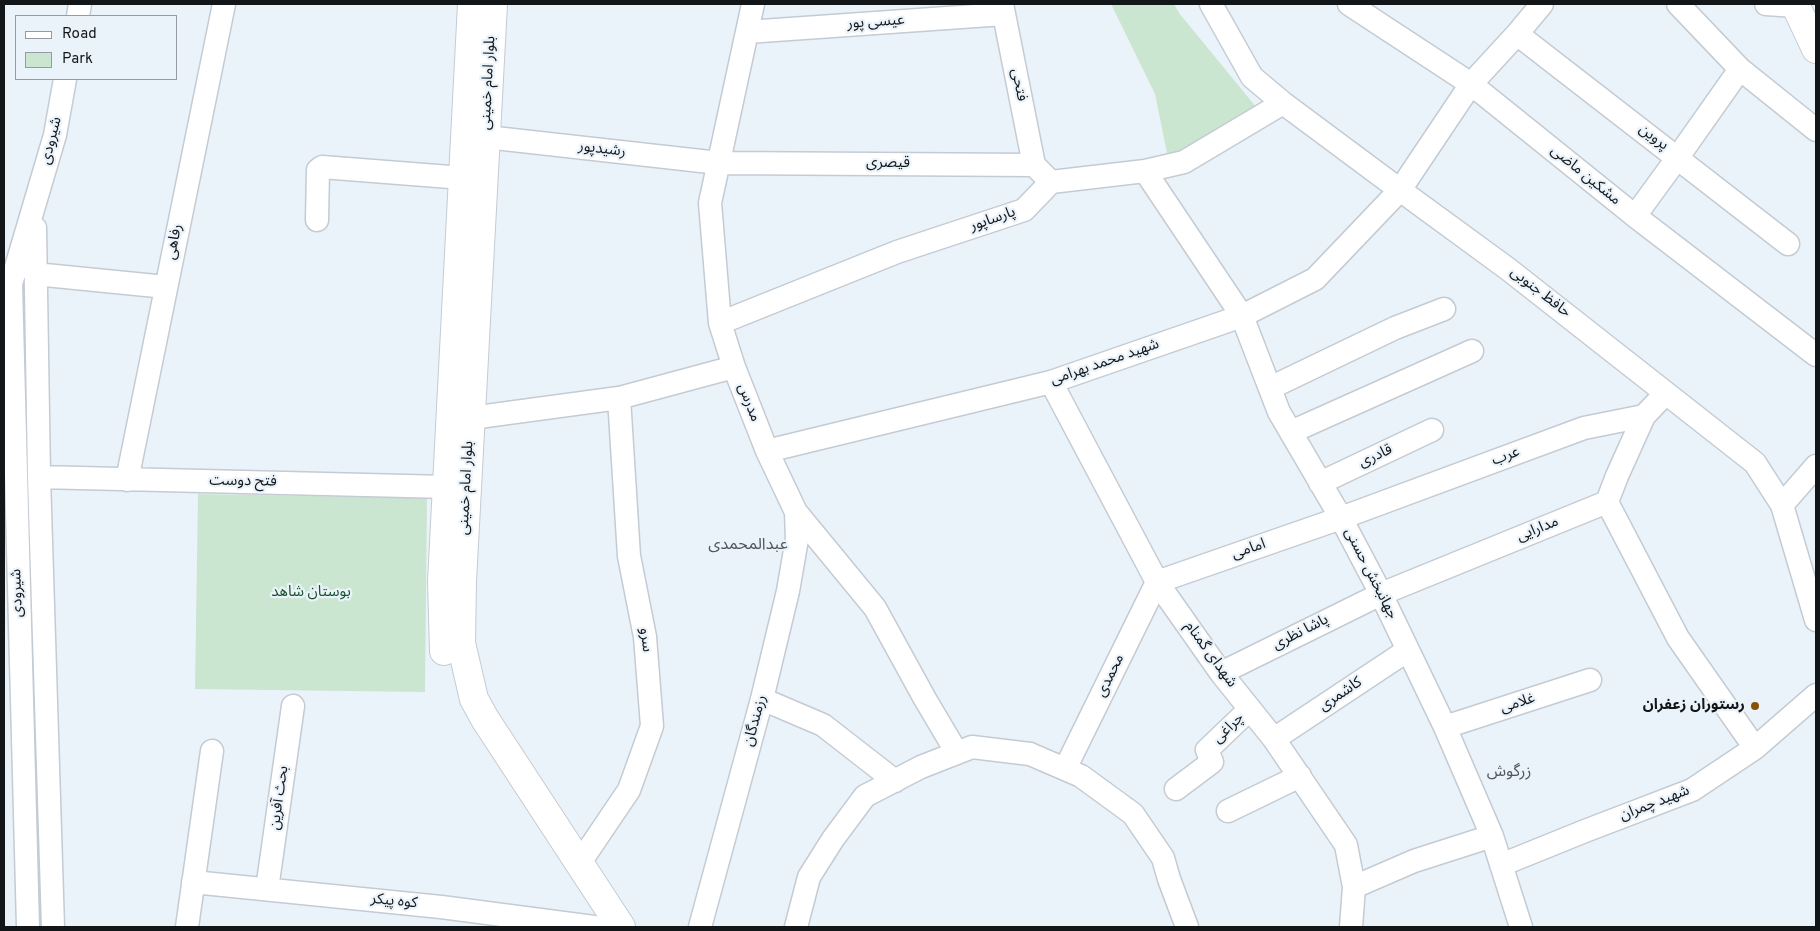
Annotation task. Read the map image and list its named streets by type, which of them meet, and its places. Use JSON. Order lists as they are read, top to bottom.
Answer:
{
  "streets": {
    "main road": ["بلوار امام خمینی"],
    "street": [
      "عیسی پور",
      "فتحی",
      "پروین",
      "شیرودی",
      "رشیدپور",
      "قیصری",
      "مشکین ماضی",
      "پارساپور",
      "رفاهی",
      "حافظ جنوبی",
      "شهید محمد بهرامی",
      "مدرس",
      "قادری",
      "عرب",
      "فتح دوست",
      "مدارایی",
      "امامی",
      "جهانبخش حسنی",
      "پاشا نظری",
      "سرو",
      "شهدای گمنام",
      "محمدی",
      "کاشمری",
      "غلامی",
      "رزمندگان",
      "چراغی",
      "بحث آفرین",
      "شهید چمران",
      "کوه پیکر"
    ]
  },
  "crossings": [
    ["عیسی پور", "فتحی"],
    ["عیسی پور", "مدرس"],
    ["بلوار امام خمینی", "رشیدپور"],
    ["بلوار امام خمینی", "فتح دوست"],
    ["بلوار امام خمینی", "سرو"],
    ["فتحی", "قیصری"],
    ["پروین", "شهید محمد بهرامی"],
    ["شیرودی", "فتح دوست"],
    ["رشیدپور", "قیصری"],
    ["رشیدپور", "مدرس"],
    ["قیصری", "مدرس"],
    ["مشکین ماضی", "شهید محمد بهرامی"],
    ["پارساپور", "مدرس"],
    ["رفاهی", "فتح دوست"],
    ["حافظ جنوبی", "شهید محمد بهرامی"],
    ["شهید محمد بهرامی", "مدرس"],
    ["شهید محمد بهرامی", "جهانبخش حسنی"],
    ["شهید محمد بهرامی", "شهدای گمنام"],
    ["مدرس", "رزمندگان"],
    ["قادری", "جهانبخش حسنی"],
    ["عرب", "امامی"],
    ["عرب", "جهانبخش حسنی"],
    ["مدارایی", "جهانبخش حسنی"],
    ["مدارایی", "پاشا نظری"],
    ["امامی", "جهانبخش حسنی"],
    ["امامی", "شهدای گمنام"],
    ["امامی", "محمدی"],
    ["جهانبخش حسنی", "پاشا نظری"],
    ["جهانبخش حسنی", "کاشمری"],
    ["جهانبخش حسنی", "غلامی"],
    ["پاشا نظری", "شهدای گمنام"],
    ["شهدای گمنام", "محمدی"],
    ["شهدای گمنام", "کاشمری"],
    ["شهدای گمنام", "چراغی"],
    ["بحث آفرین", "کوه پیکر"]
  ],
  "districts": ["عبدالمحمدی", "زرگوش"],
  "parks": ["بوستان شاهد"],
  "places": ["رستوران زعفران"],
  "legend": ["Road", "Park"]
}
